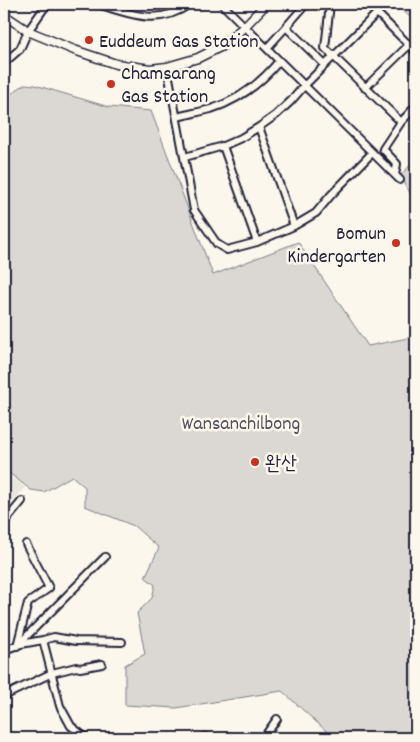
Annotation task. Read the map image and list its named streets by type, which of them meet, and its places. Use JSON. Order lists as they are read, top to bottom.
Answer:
{
  "parks": ["Wansanchilbong"],
  "places": [
    "Euddeum Gas Station",
    "Chamsarang Gas Station",
    "Bomun Kindergarten",
    "완산"
  ]
}
